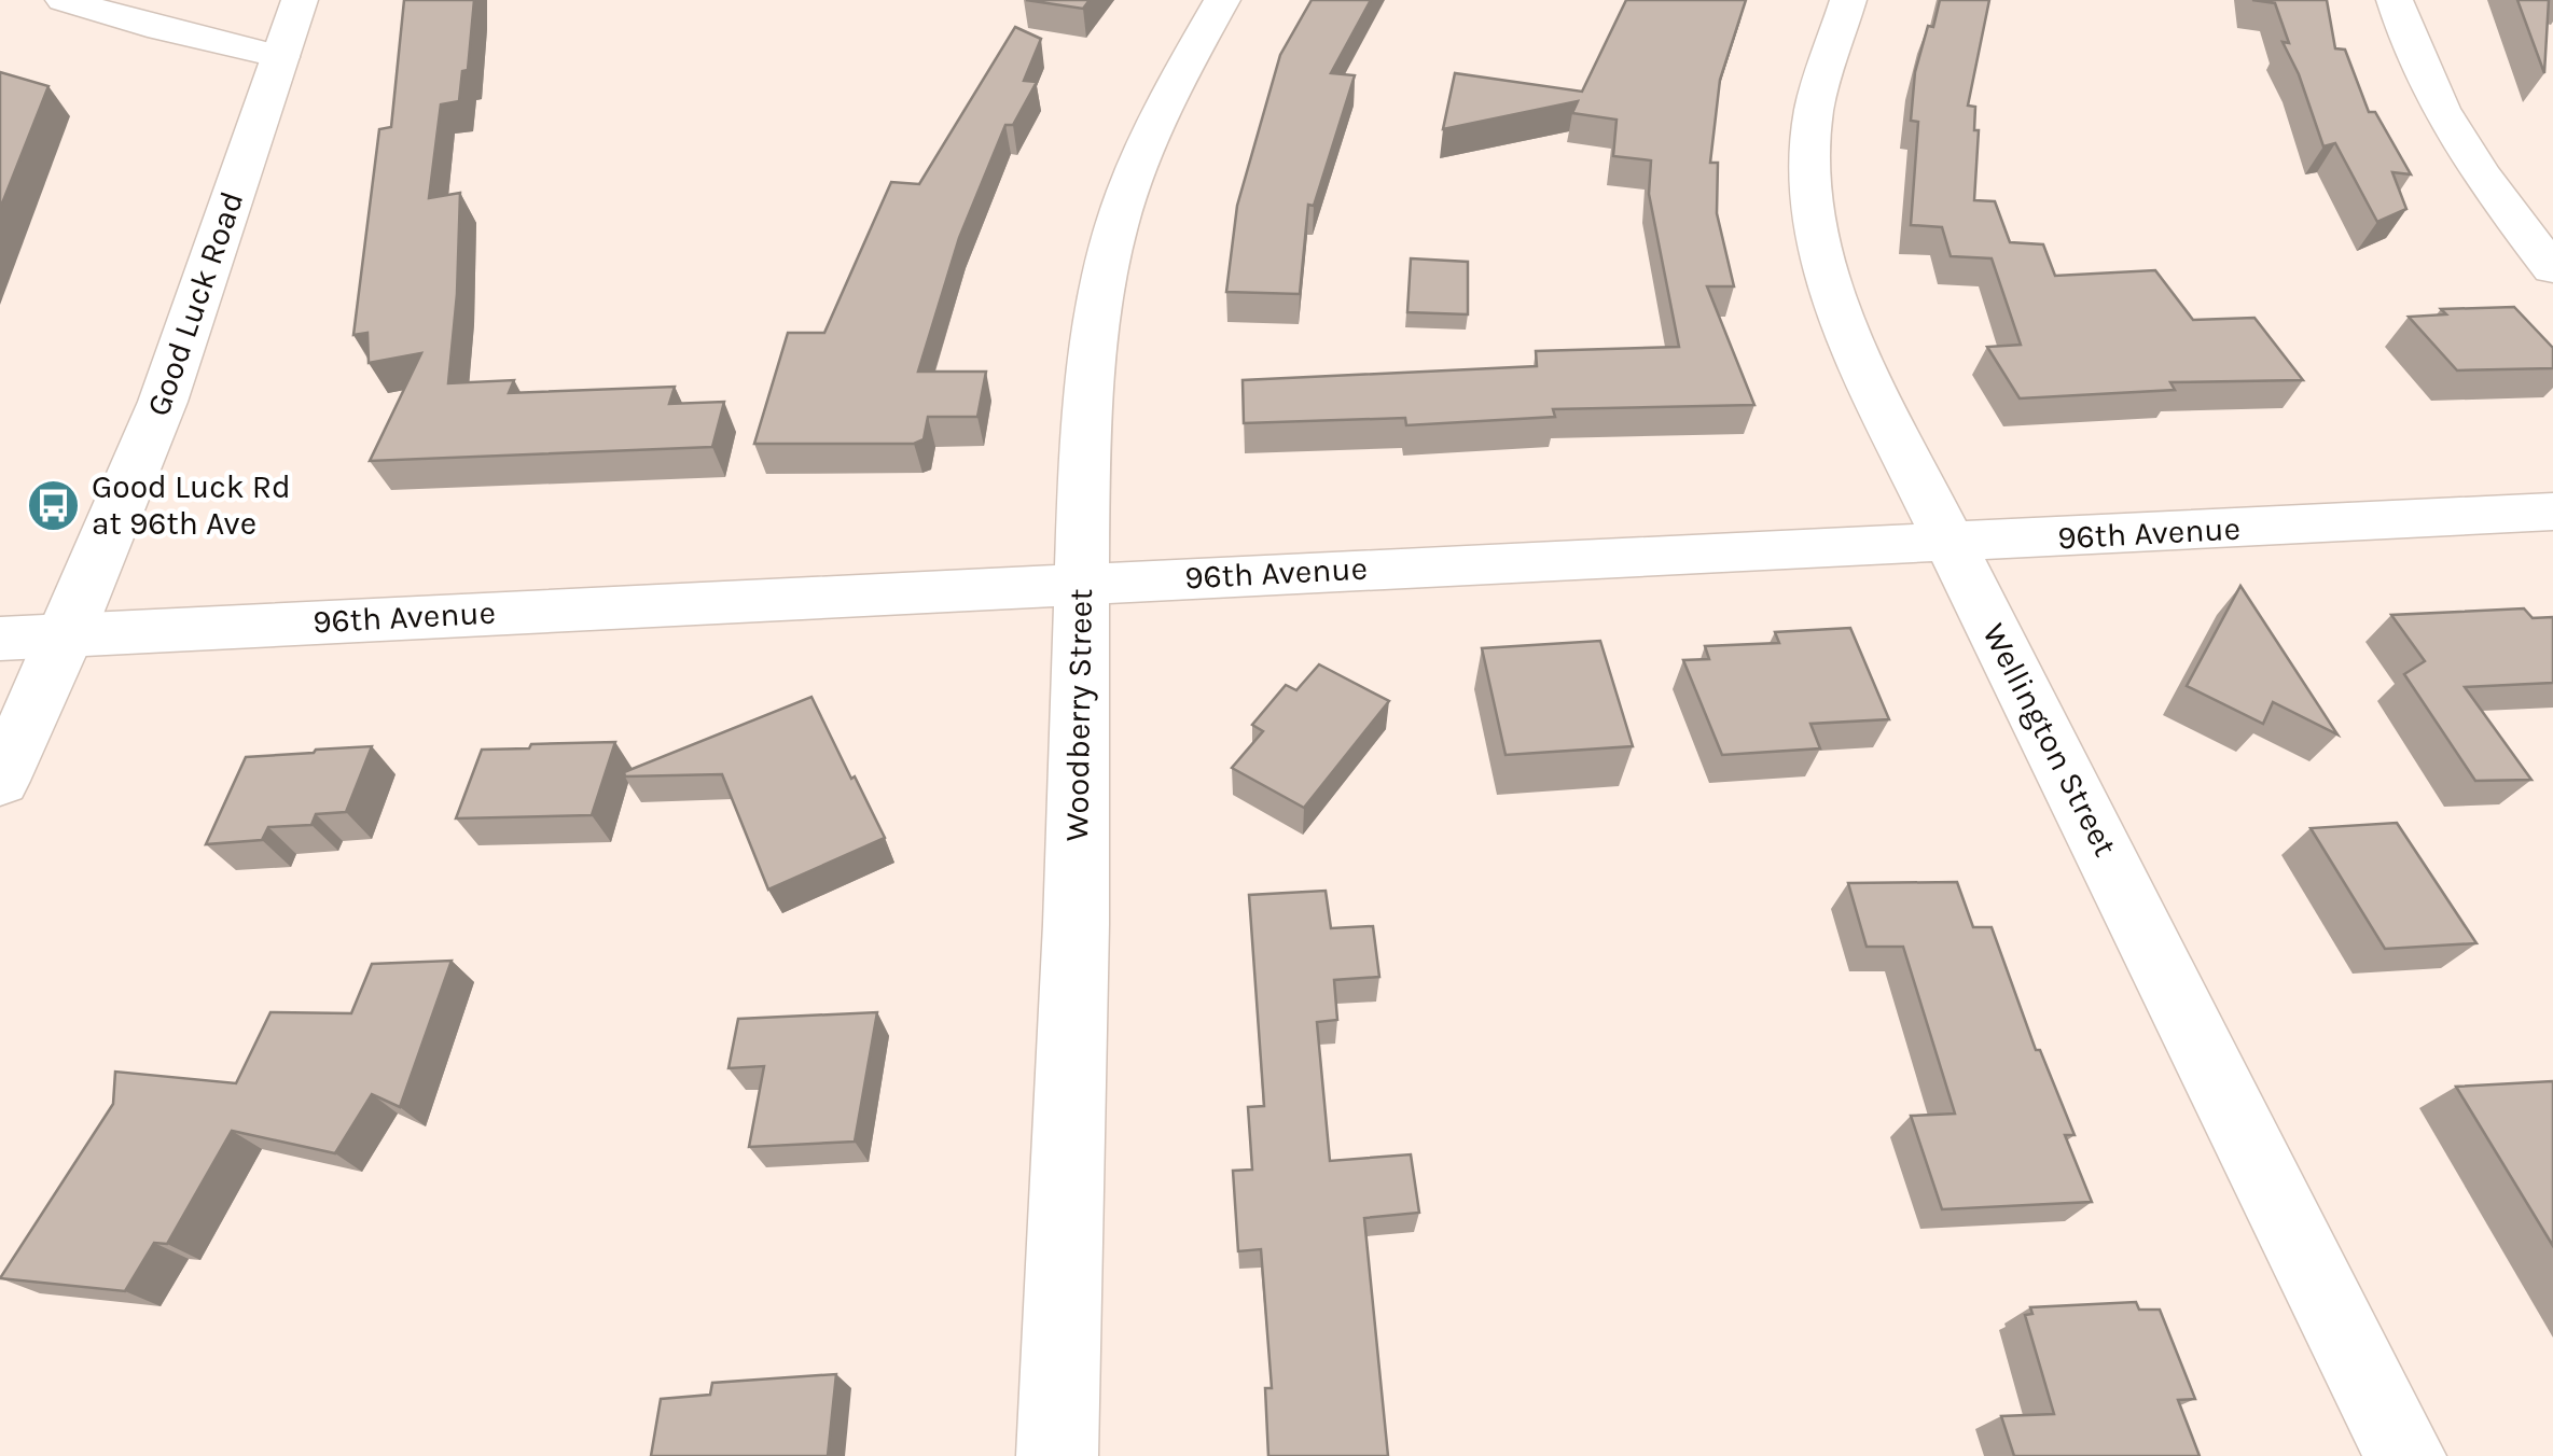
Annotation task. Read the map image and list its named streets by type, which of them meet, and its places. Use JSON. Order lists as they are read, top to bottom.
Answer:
{
  "streets": {
    "street": [
      "Good Luck Road",
      "96th Avenue",
      "Woodberry Street",
      "Wellington Street"
    ]
  },
  "crossings": [
    ["Good Luck Road", "96th Avenue"],
    ["96th Avenue", "Woodberry Street"],
    ["96th Avenue", "Wellington Street"]
  ],
  "places": {
    "bus stop": ["Good Luck Rd at 96th Ave"]
  }
}
